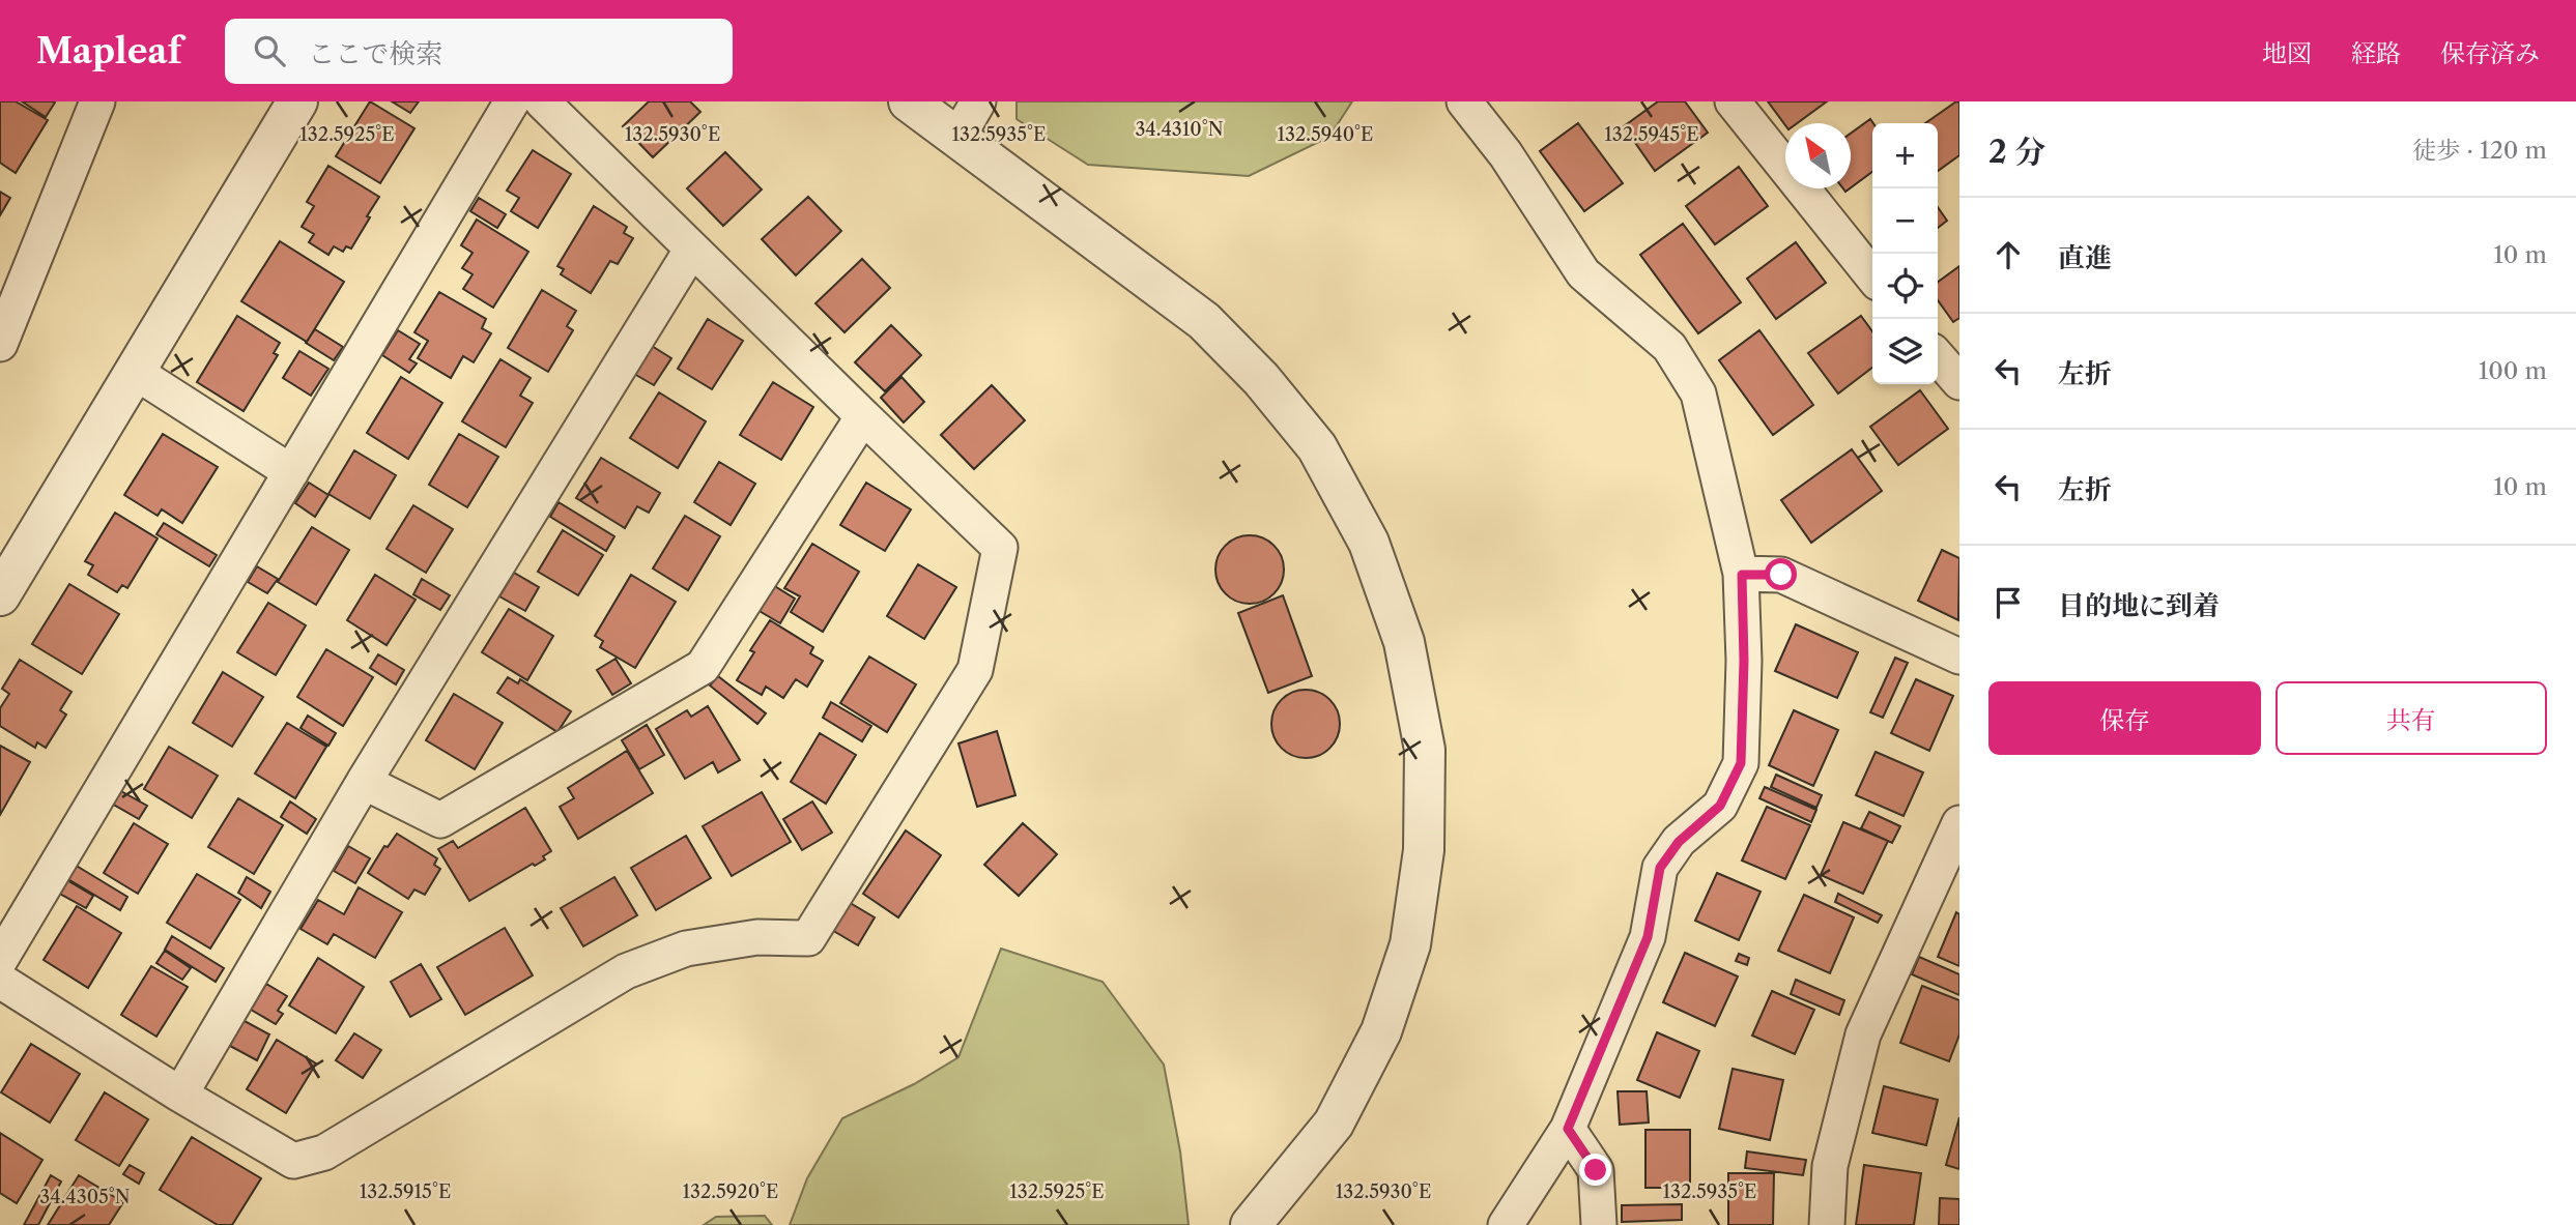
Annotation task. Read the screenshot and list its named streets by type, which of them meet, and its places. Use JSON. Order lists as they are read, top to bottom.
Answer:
{
  "north": "top left",
  "page": {
    "header": "Mapleaf",
    "search": "ここで検索",
    "nav": ["地図", "経路", "保存済み"],
    "heading": ["2 分", "徒歩 · 120 m"],
    "map_buttons": ["+", "−"],
    "list": [
      ["直進", "10 m"],
      ["左折", "100 m"],
      ["左折", "10 m"],
      "目的地に到着"
    ],
    "buttons": ["保存", "共有"]
  },
  "coordinates": [
    "34.4310°N",
    "132.5925°E",
    "132.5930°E",
    "132.5940°E",
    "132.5945°E",
    "132.5935°E",
    "132.5915°E",
    "132.5920°E",
    "34.4305°N"
  ]
}
